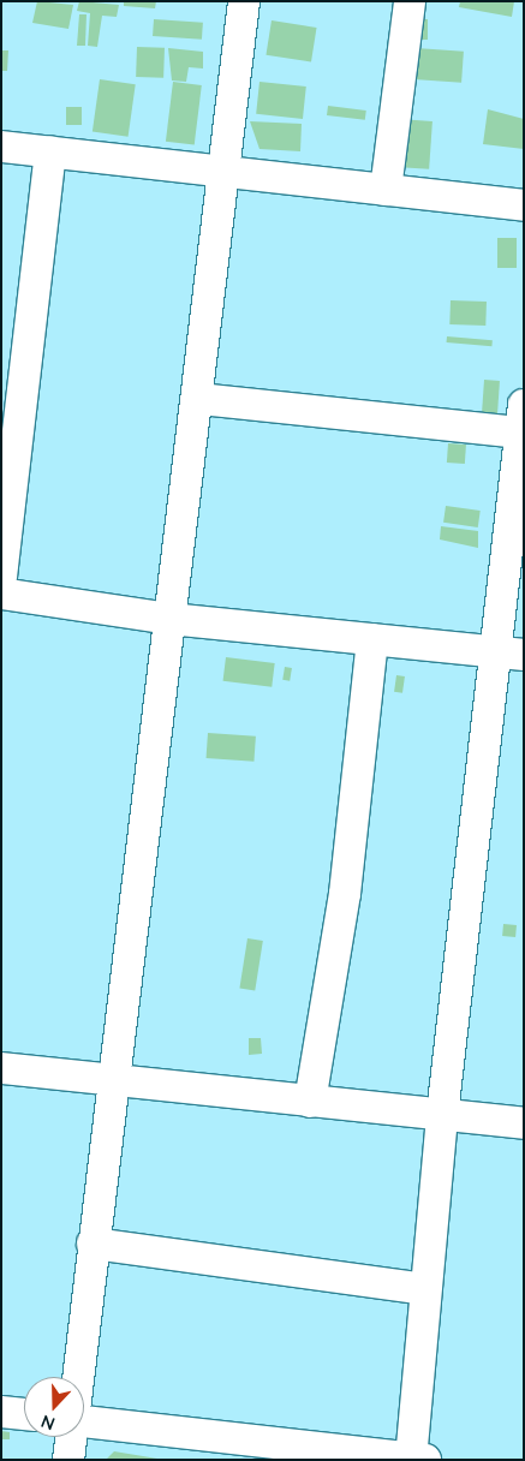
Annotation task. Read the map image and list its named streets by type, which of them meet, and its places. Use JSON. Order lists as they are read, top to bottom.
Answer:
{
  "north": "bottom"
}
